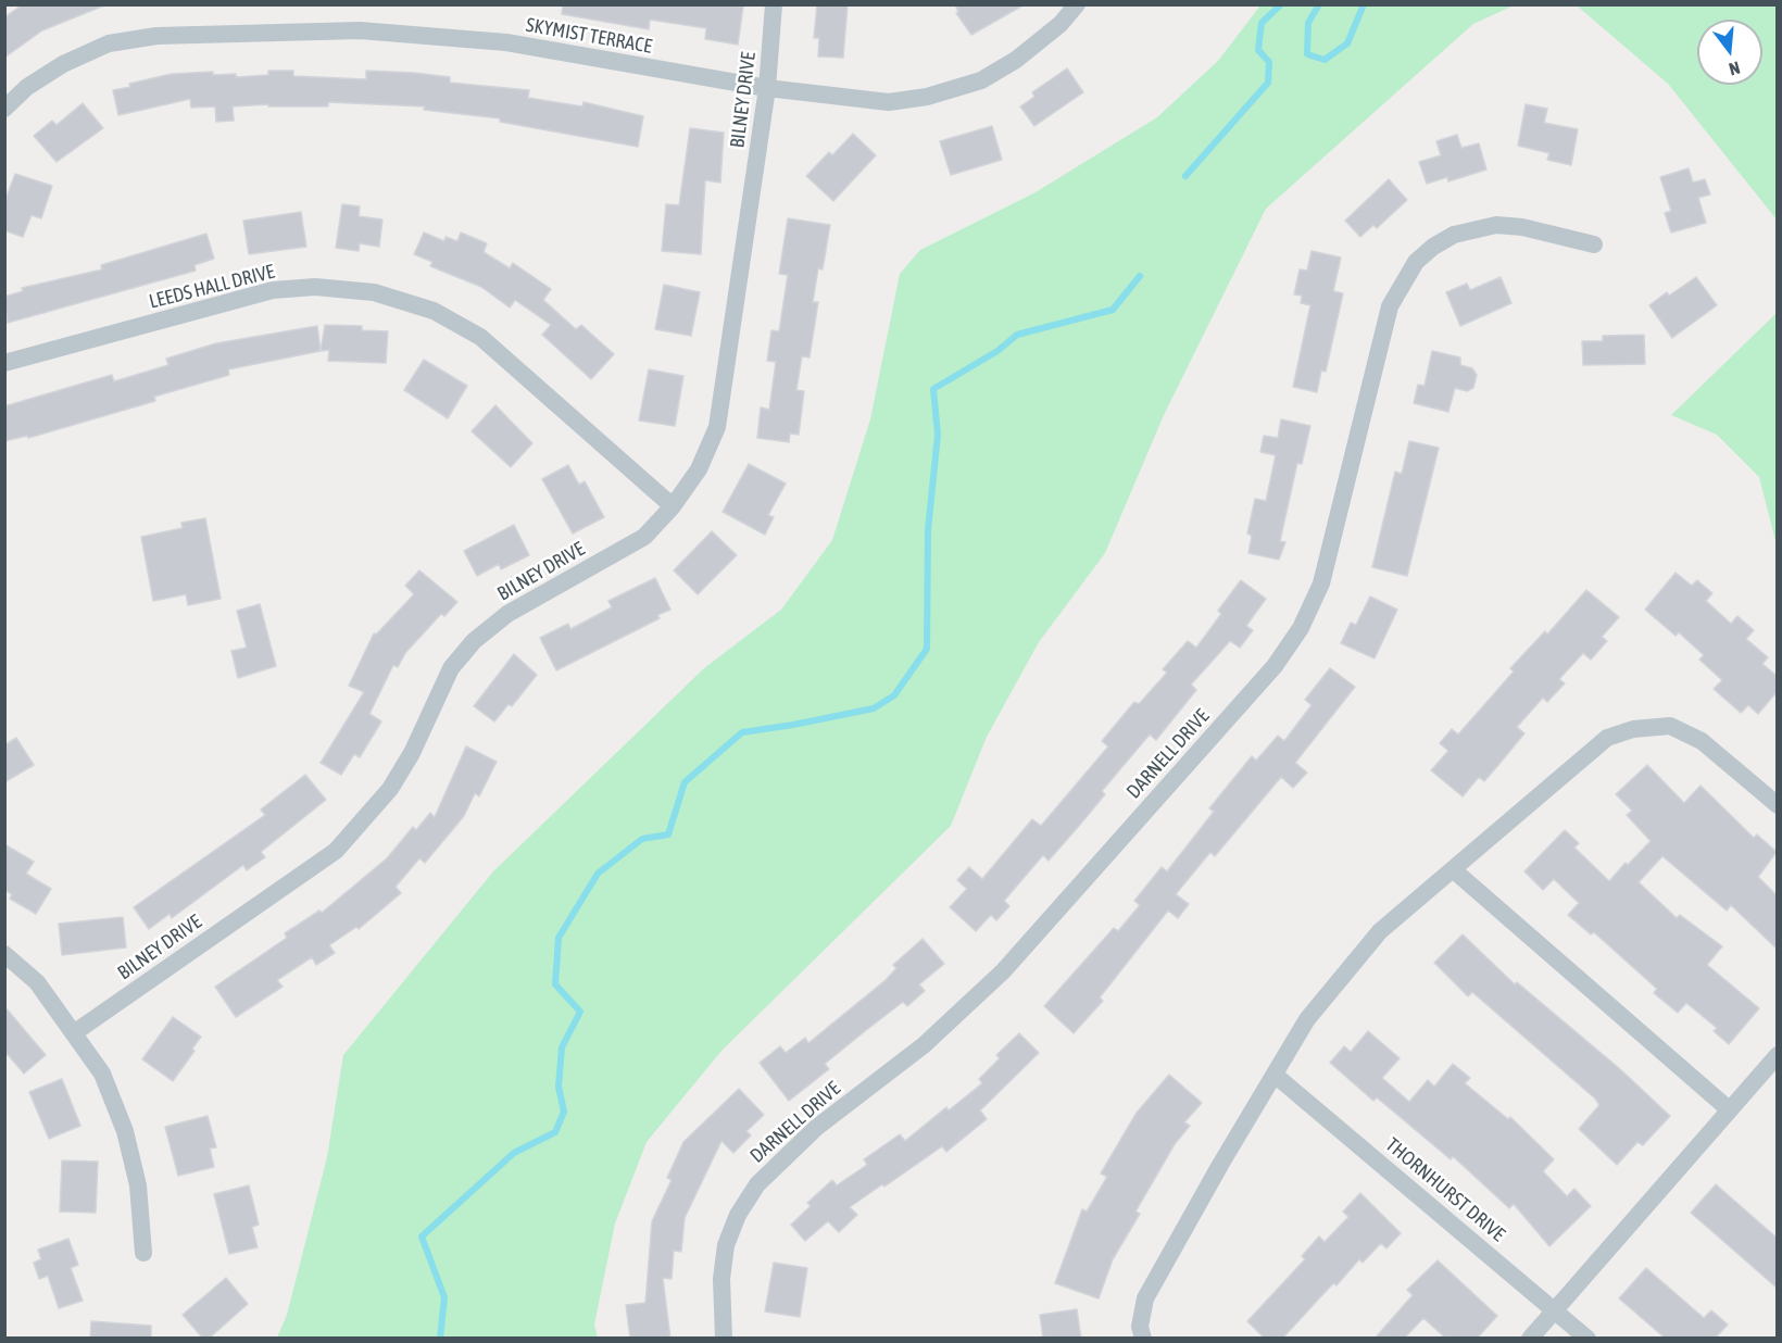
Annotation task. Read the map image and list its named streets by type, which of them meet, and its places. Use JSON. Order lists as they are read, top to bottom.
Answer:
{
  "streets": {
    "street": [
      "SKYMIST TERRACE",
      "BILNEY DRIVE",
      "LEEDS HALL DRIVE",
      "DARNELL DRIVE",
      "THORNHURST DRIVE"
    ]
  },
  "crossings": [
    ["SKYMIST TERRACE", "BILNEY DRIVE"],
    ["BILNEY DRIVE", "LEEDS HALL DRIVE"]
  ],
  "north": "bottom"
}
